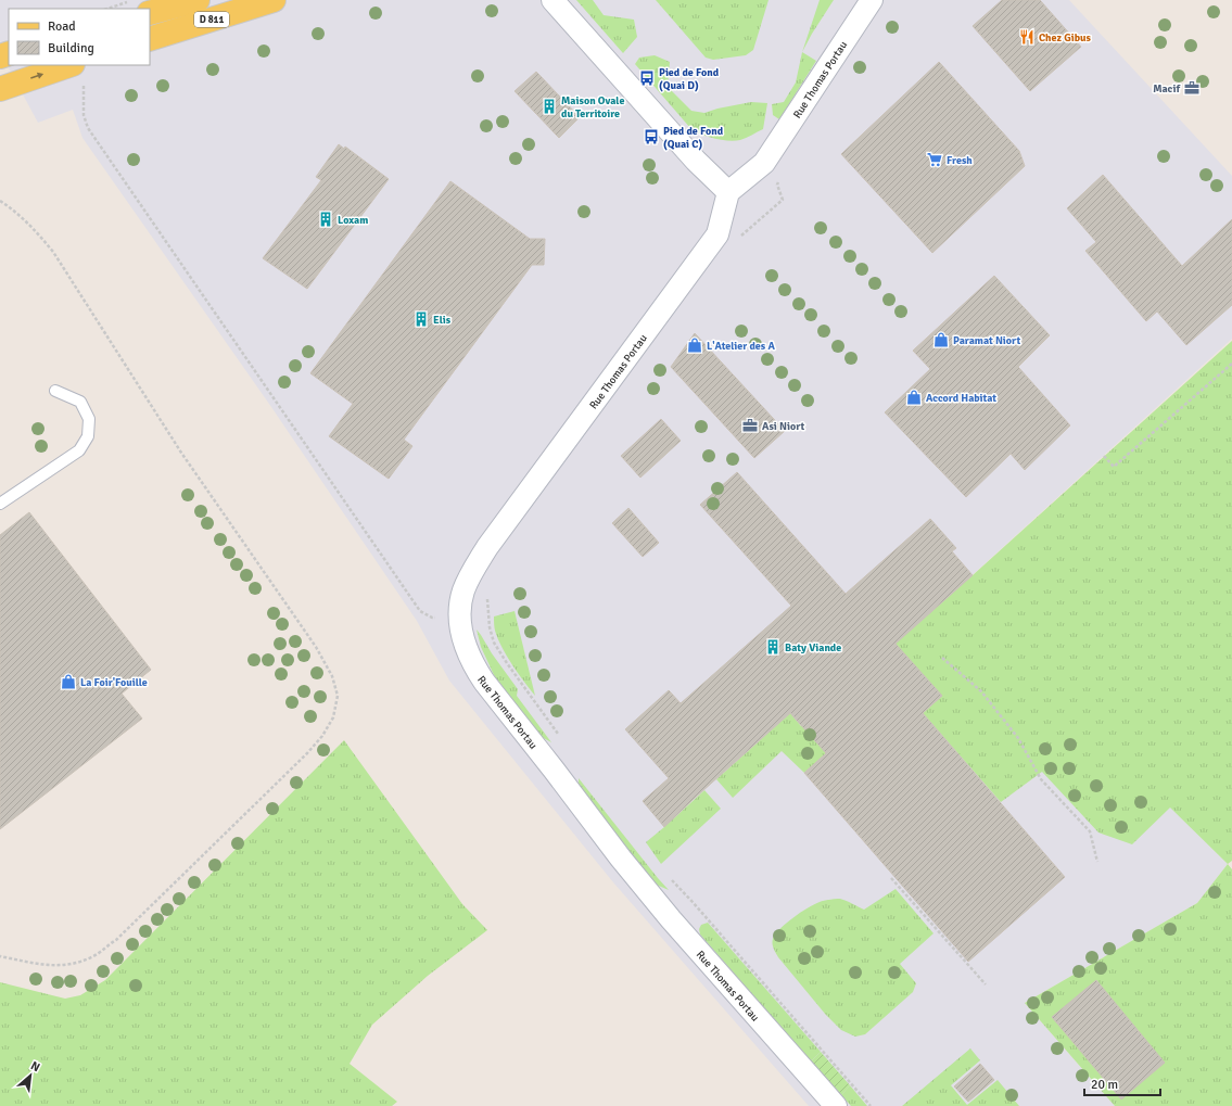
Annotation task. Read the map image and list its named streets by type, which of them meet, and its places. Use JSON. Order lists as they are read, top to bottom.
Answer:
{
  "streets": {
    "main road": ["D 811"],
    "street": ["Rue Thomas Portau"]
  },
  "places": {
    "restaurant": ["Chez Gibus"],
    "bus stop": ["Pied de Fond (Quai D)", "Pied de Fond (Quai C)"],
    "office": ["Macif", "Asi Niort"],
    "building": [
      "Maison Ovale du Territoire",
      "Loxam",
      "Elis",
      "Baty Viande"
    ],
    "supermarket": ["Fresh"],
    "shop": [
      "Paramat Niort",
      "L'Atelier des A",
      "Accord Habitat",
      "La Foir'Fouille"
    ]
  },
  "legend": ["Road", "Building"],
  "scale_bar": "20 m",
  "north": "top right"
}
